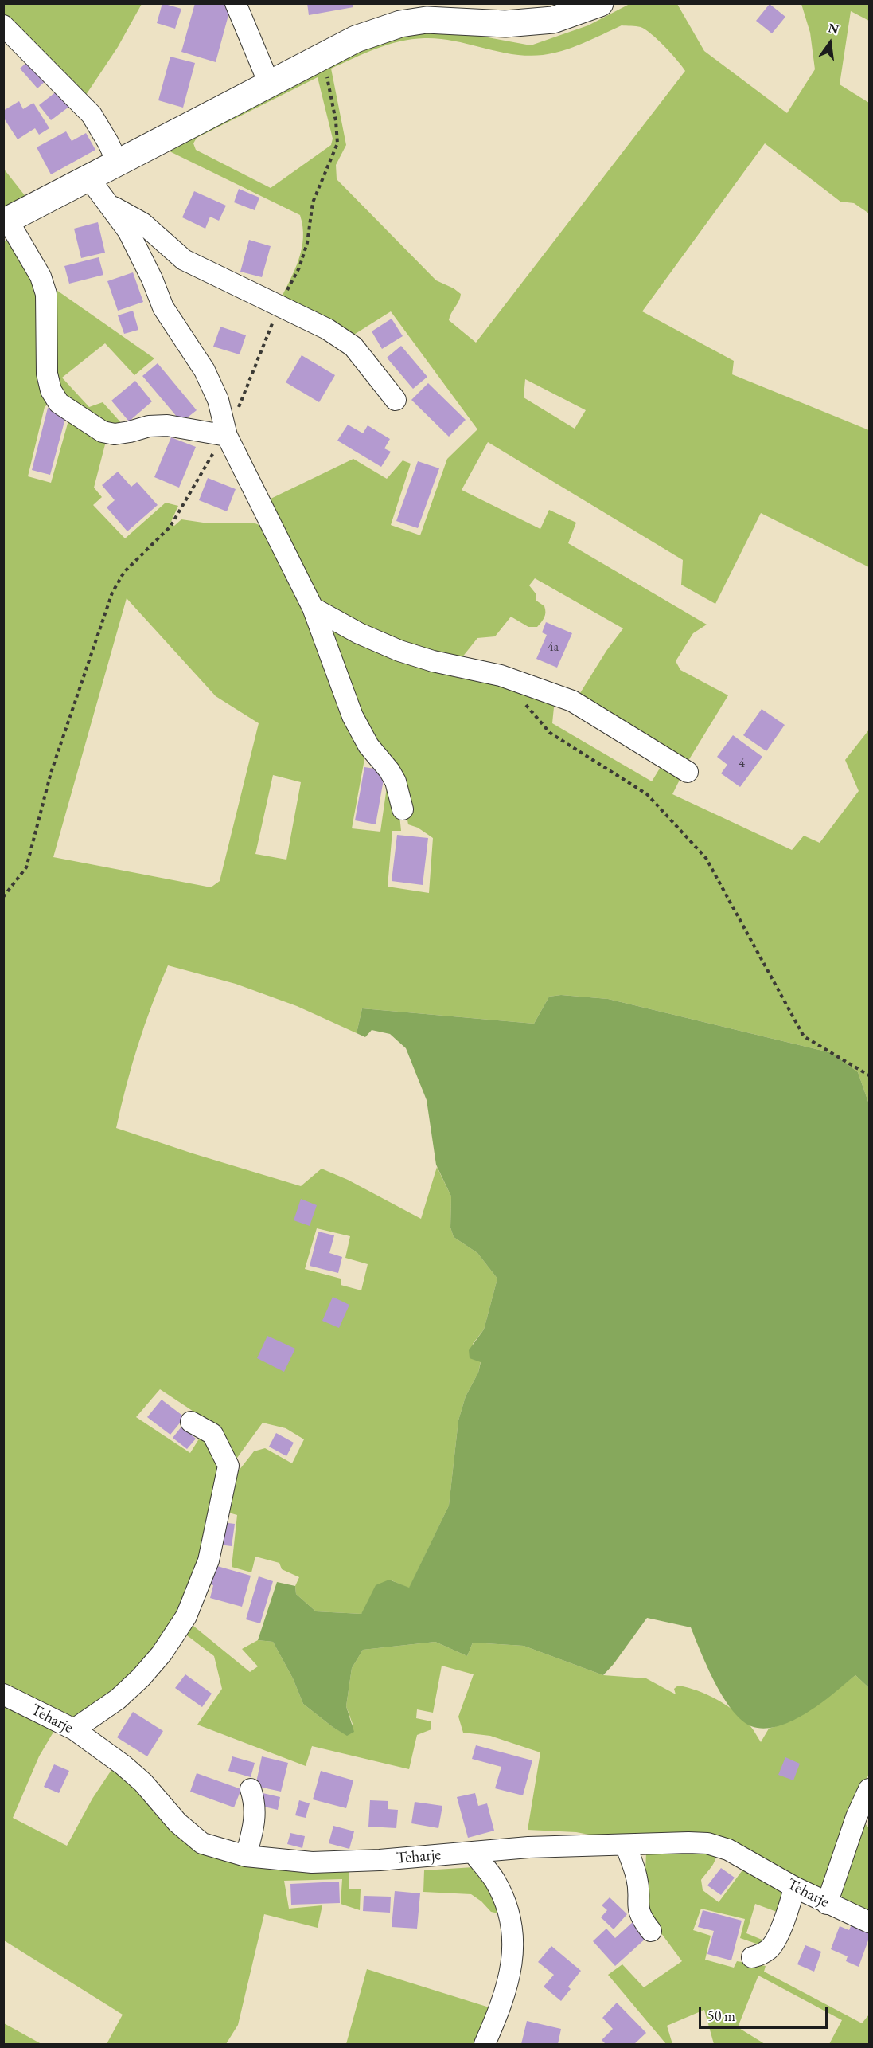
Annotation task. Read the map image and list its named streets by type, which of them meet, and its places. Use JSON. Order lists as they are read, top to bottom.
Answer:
{
  "streets": {
    "street": ["Teharje"]
  },
  "house_numbers": ["4a", "4"],
  "scale_bar": "50 m",
  "north": "top"
}
